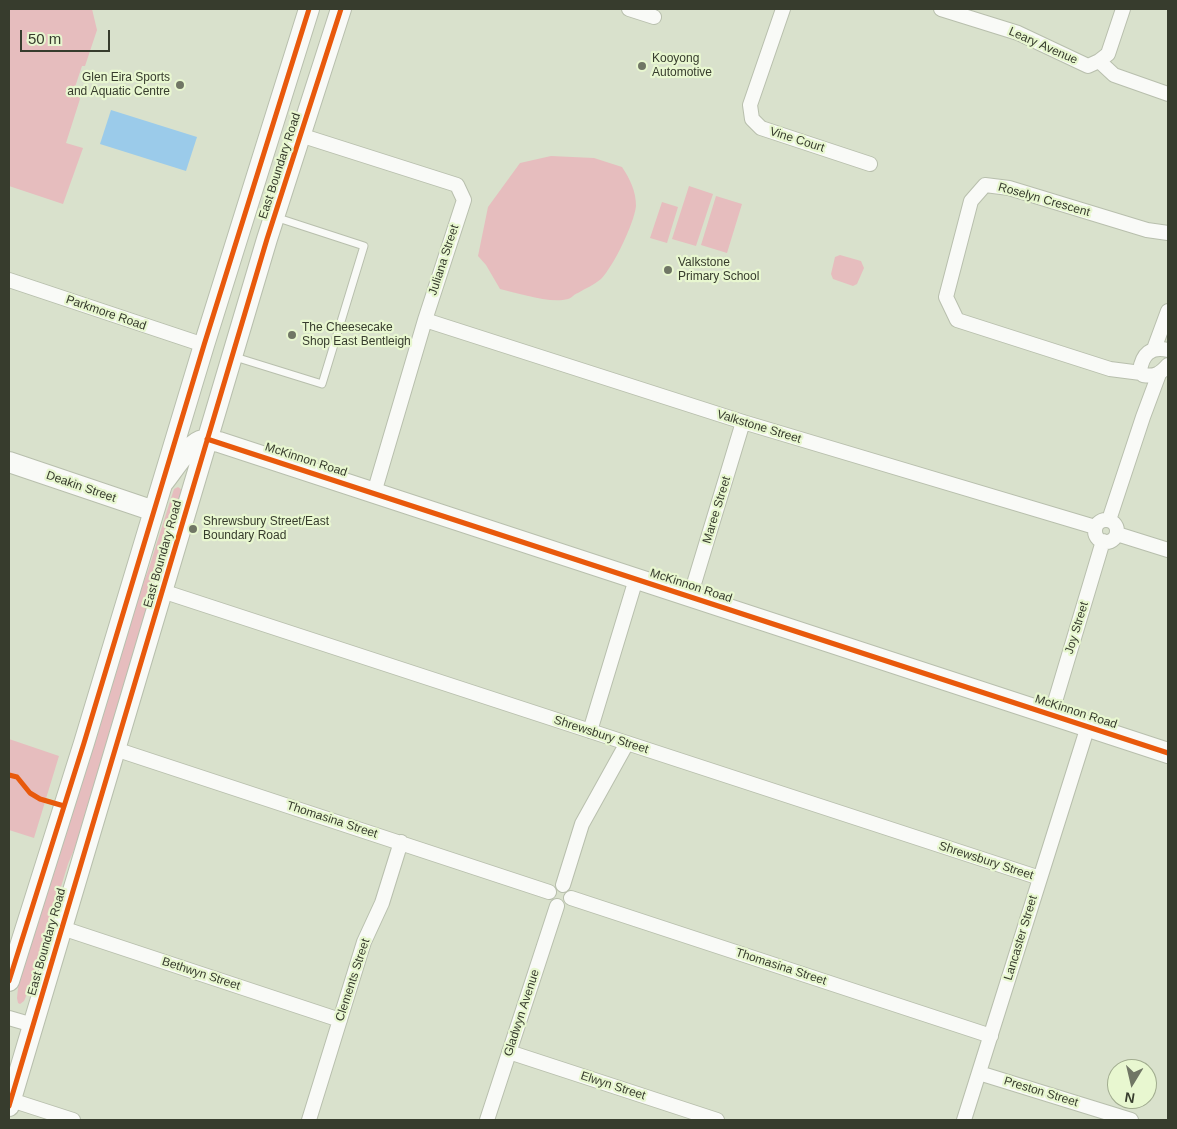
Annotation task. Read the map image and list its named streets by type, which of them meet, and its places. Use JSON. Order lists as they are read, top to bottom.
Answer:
{
  "streets": {
    "main road": ["East Boundary Road", "McKinnon Road", "Deakin Street"],
    "street": [
      "Leary Avenue",
      "Vine Court",
      "Roselyn Crescent",
      "Juliana Street",
      "Parkmore Road",
      "Valkstone Street",
      "Maree Street",
      "Joy Street",
      "Shrewsbury Street",
      "Thomasina Street",
      "Lancaster Street",
      "Bethwyn Street",
      "Clements Street",
      "Gladwyn Avenue",
      "Elwyn Street",
      "Preston Street"
    ]
  },
  "crossings": [
    ["East Boundary Road", "Juliana Street"],
    ["East Boundary Road", "Parkmore Road"],
    ["East Boundary Road", "McKinnon Road"],
    ["East Boundary Road", "Deakin Street"],
    ["East Boundary Road", "Shrewsbury Street"],
    ["East Boundary Road", "Thomasina Street"],
    ["East Boundary Road", "Bethwyn Street"],
    ["Juliana Street", "Valkstone Street"],
    ["Juliana Street", "McKinnon Road"],
    ["Valkstone Street", "Maree Street"],
    ["Valkstone Street", "Joy Street"],
    ["McKinnon Road", "Maree Street"],
    ["McKinnon Road", "Joy Street"],
    ["McKinnon Road", "Lancaster Street"],
    ["Shrewsbury Street", "Lancaster Street"],
    ["Thomasina Street", "Lancaster Street"],
    ["Thomasina Street", "Clements Street"],
    ["Thomasina Street", "Gladwyn Avenue"],
    ["Lancaster Street", "Preston Street"],
    ["Bethwyn Street", "Clements Street"],
    ["Gladwyn Avenue", "Elwyn Street"]
  ],
  "places": [
    "Kooyong Automotive",
    "Glen Eira Sports and Aquatic Centre",
    "Valkstone Primary School",
    "The Cheesecake Shop East Bentleigh",
    "Shrewsbury Street/East Boundary Road"
  ],
  "scale_bar": "50 m",
  "north": "bottom"
}
